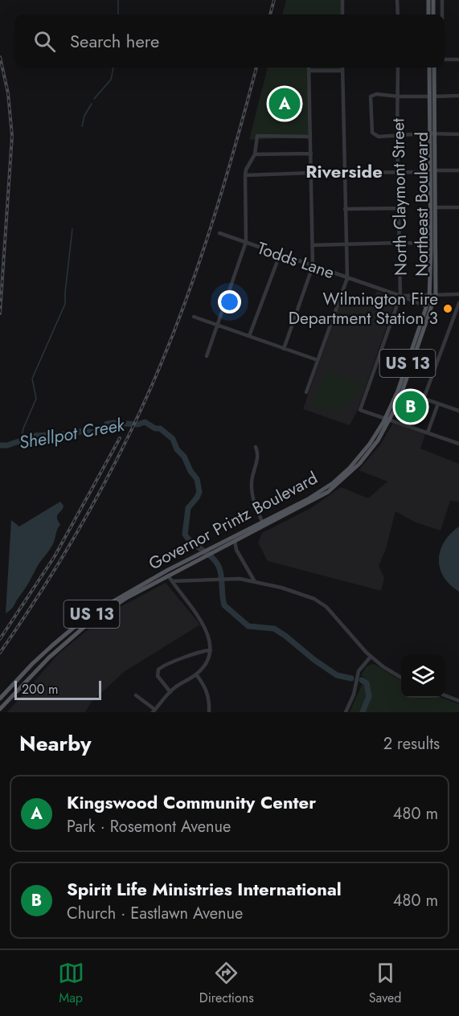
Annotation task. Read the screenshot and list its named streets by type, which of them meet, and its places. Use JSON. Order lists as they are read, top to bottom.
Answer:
{
  "streets": {
    "main road": ["Northeast Boulevard", "US 13", "Governor Printz Boulevard"],
    "street": ["North Claymont Street", "Todds Lane"]
  },
  "crossings": [
    ["North Claymont Street", "Todds Lane"],
    ["North Claymont Street", "Governor Printz Boulevard"],
    ["Northeast Boulevard", "Governor Printz Boulevard"],
    ["Todds Lane", "Governor Printz Boulevard"]
  ],
  "districts": ["Riverside"],
  "water": ["Shellpot Creek"],
  "places": ["Wilmington Fire Department Station 3"],
  "scale_bar": "200 m",
  "page": {
    "search": "Search here",
    "pins": ["A", "B"],
    "scale": "200 m",
    "heading": ["Nearby", "2 results"],
    "list": [
      {
        "mark": "A",
        "name": "Kingswood Community Center",
        "note": "Park · Rosemont Avenue",
        "value": "480 m"
      },
      {
        "mark": "B",
        "name": "Spirit Life Ministries International",
        "note": "Church · Eastlawn Avenue",
        "value": "480 m"
      }
    ],
    "nav": ["Map", "Directions", "Saved"]
  }
}
